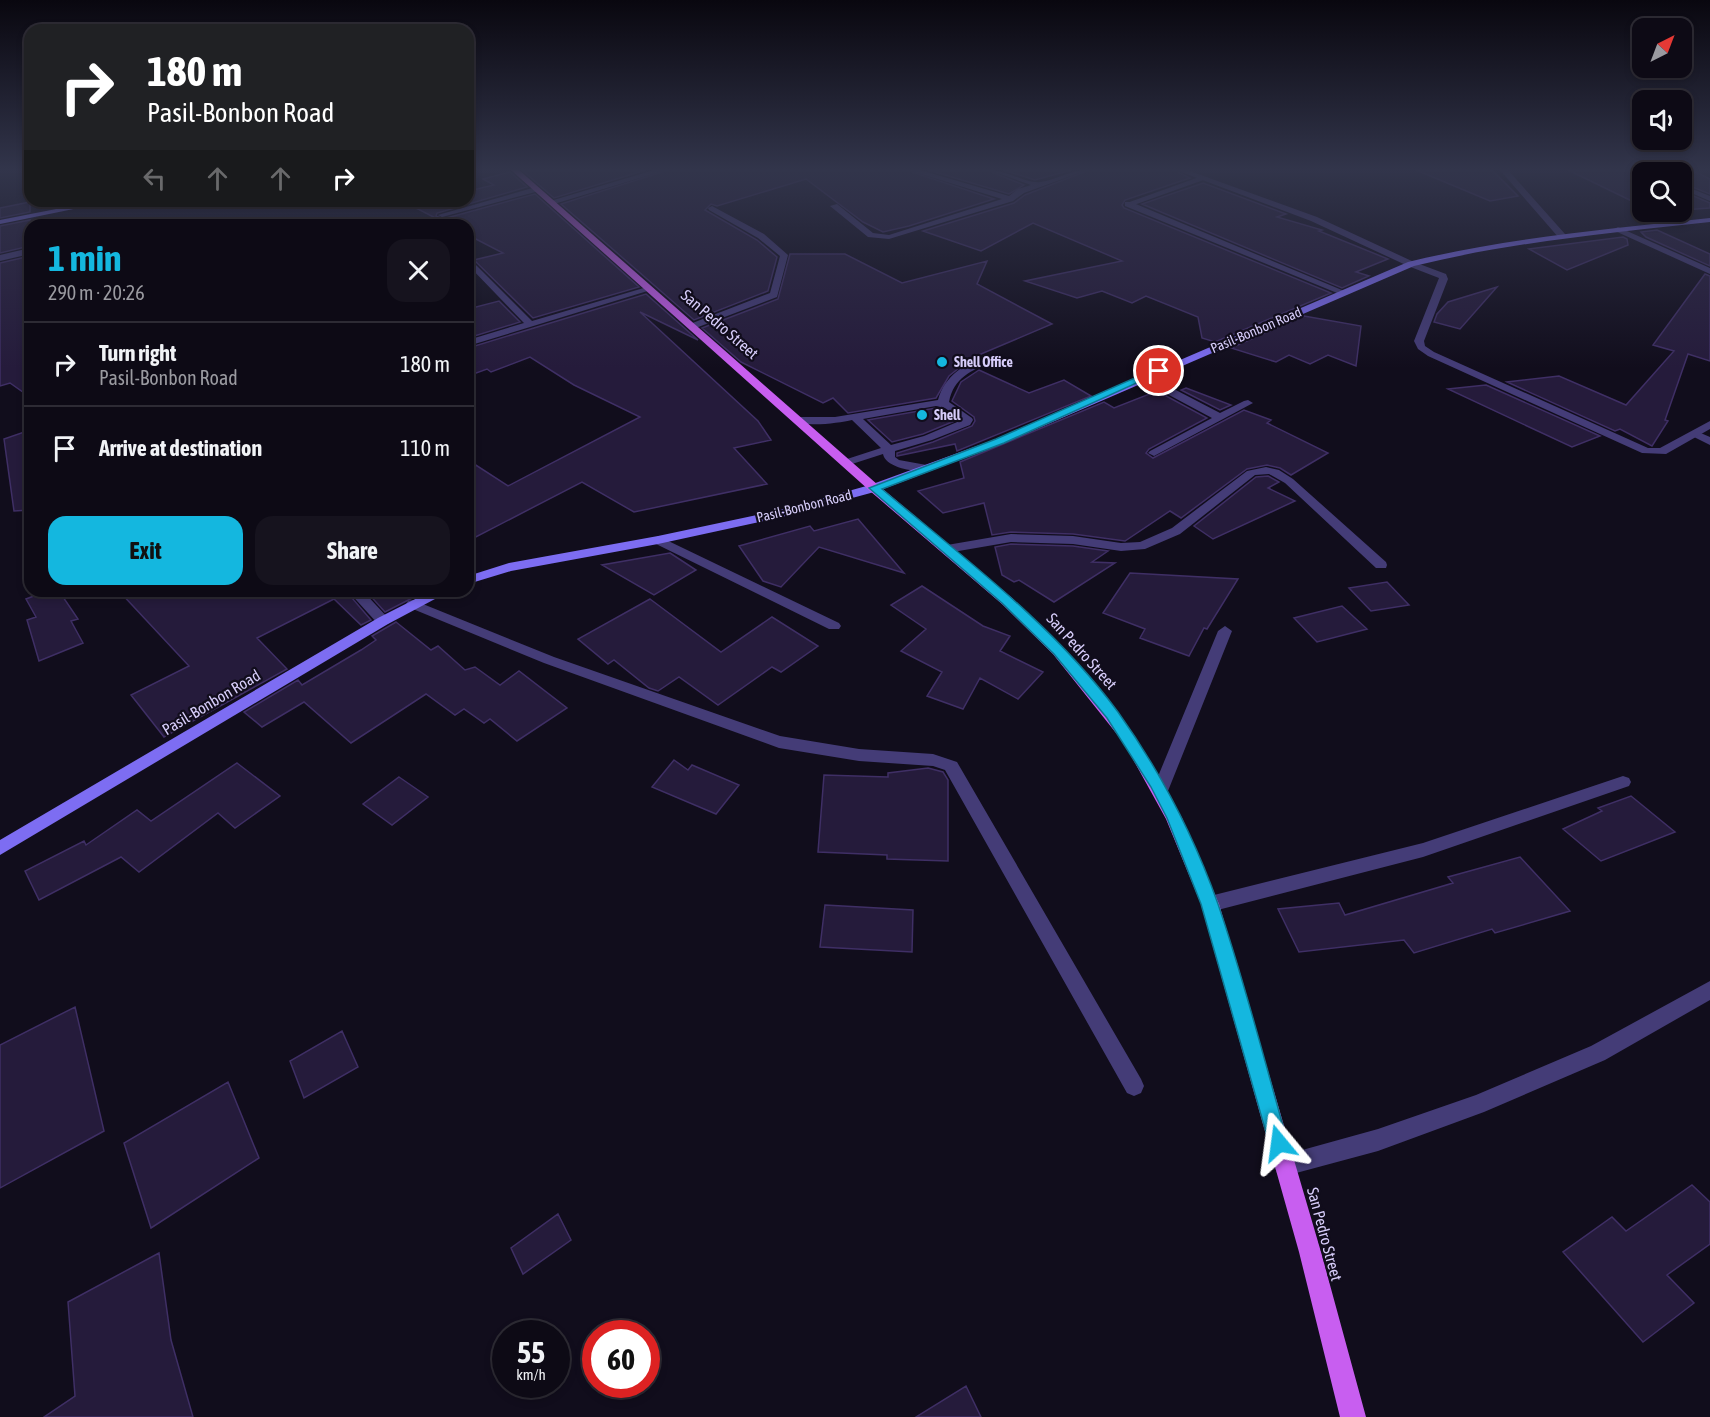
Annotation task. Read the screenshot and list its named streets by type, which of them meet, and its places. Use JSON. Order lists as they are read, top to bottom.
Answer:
{
  "streets": {
    "main road": ["San Pedro Street"],
    "street": ["Pasil-Bonbon Road"]
  },
  "crossings": [
    ["San Pedro Street", "Pasil-Bonbon Road"]
  ],
  "places": ["Shell Office", "Shell"],
  "north": "top right",
  "page": {
    "turn": ["180 m", "Pasil-Bonbon Road"],
    "heading": ["1 min", "290 m · 20:26"],
    "list": [
      {
        "name": "Turn right",
        "note": "Pasil-Bonbon Road",
        "value": "180 m"
      },
      {
        "name": "Arrive at destination",
        "value": "110 m"
      }
    ],
    "buttons": ["Exit", "Share"],
    "speed": "55 km/h",
    "limit": "60"
  }
}
